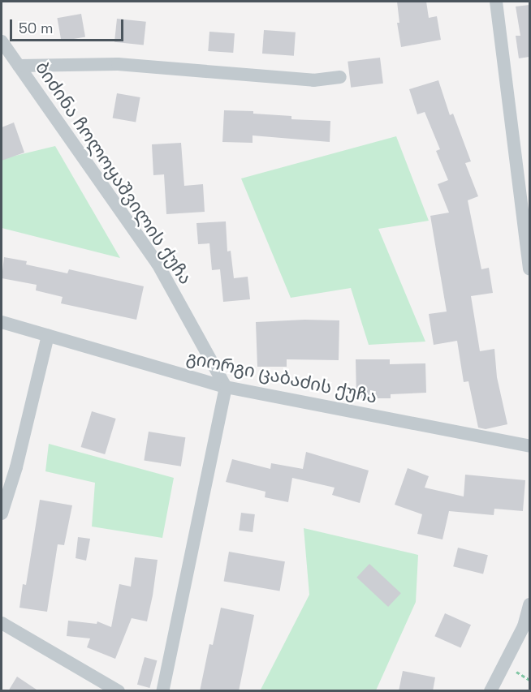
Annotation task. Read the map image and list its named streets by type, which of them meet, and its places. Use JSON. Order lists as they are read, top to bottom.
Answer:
{
  "streets": {
    "street": ["ბიძინა ჩოლოყაშვილის ქუჩა", "გიორგი ცაბაძის ქუჩა"]
  },
  "crossings": [
    ["ბიძინა ჩოლოყაშვილის ქუჩა", "გიორგი ცაბაძის ქუჩა"]
  ],
  "scale_bar": "50 m"
}
